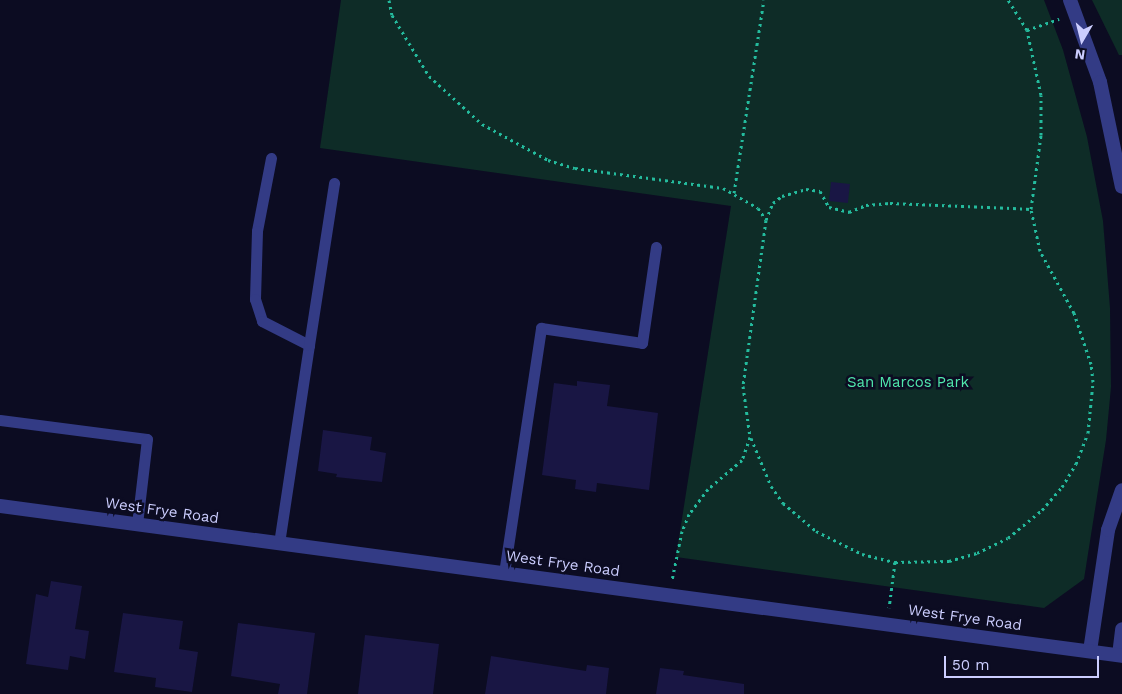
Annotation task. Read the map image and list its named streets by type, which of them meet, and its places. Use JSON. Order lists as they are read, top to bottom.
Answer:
{
  "streets": {
    "street": ["West Frye Road"]
  },
  "parks": ["San Marcos Park"],
  "scale_bar": "50 m",
  "north": "bottom"
}
